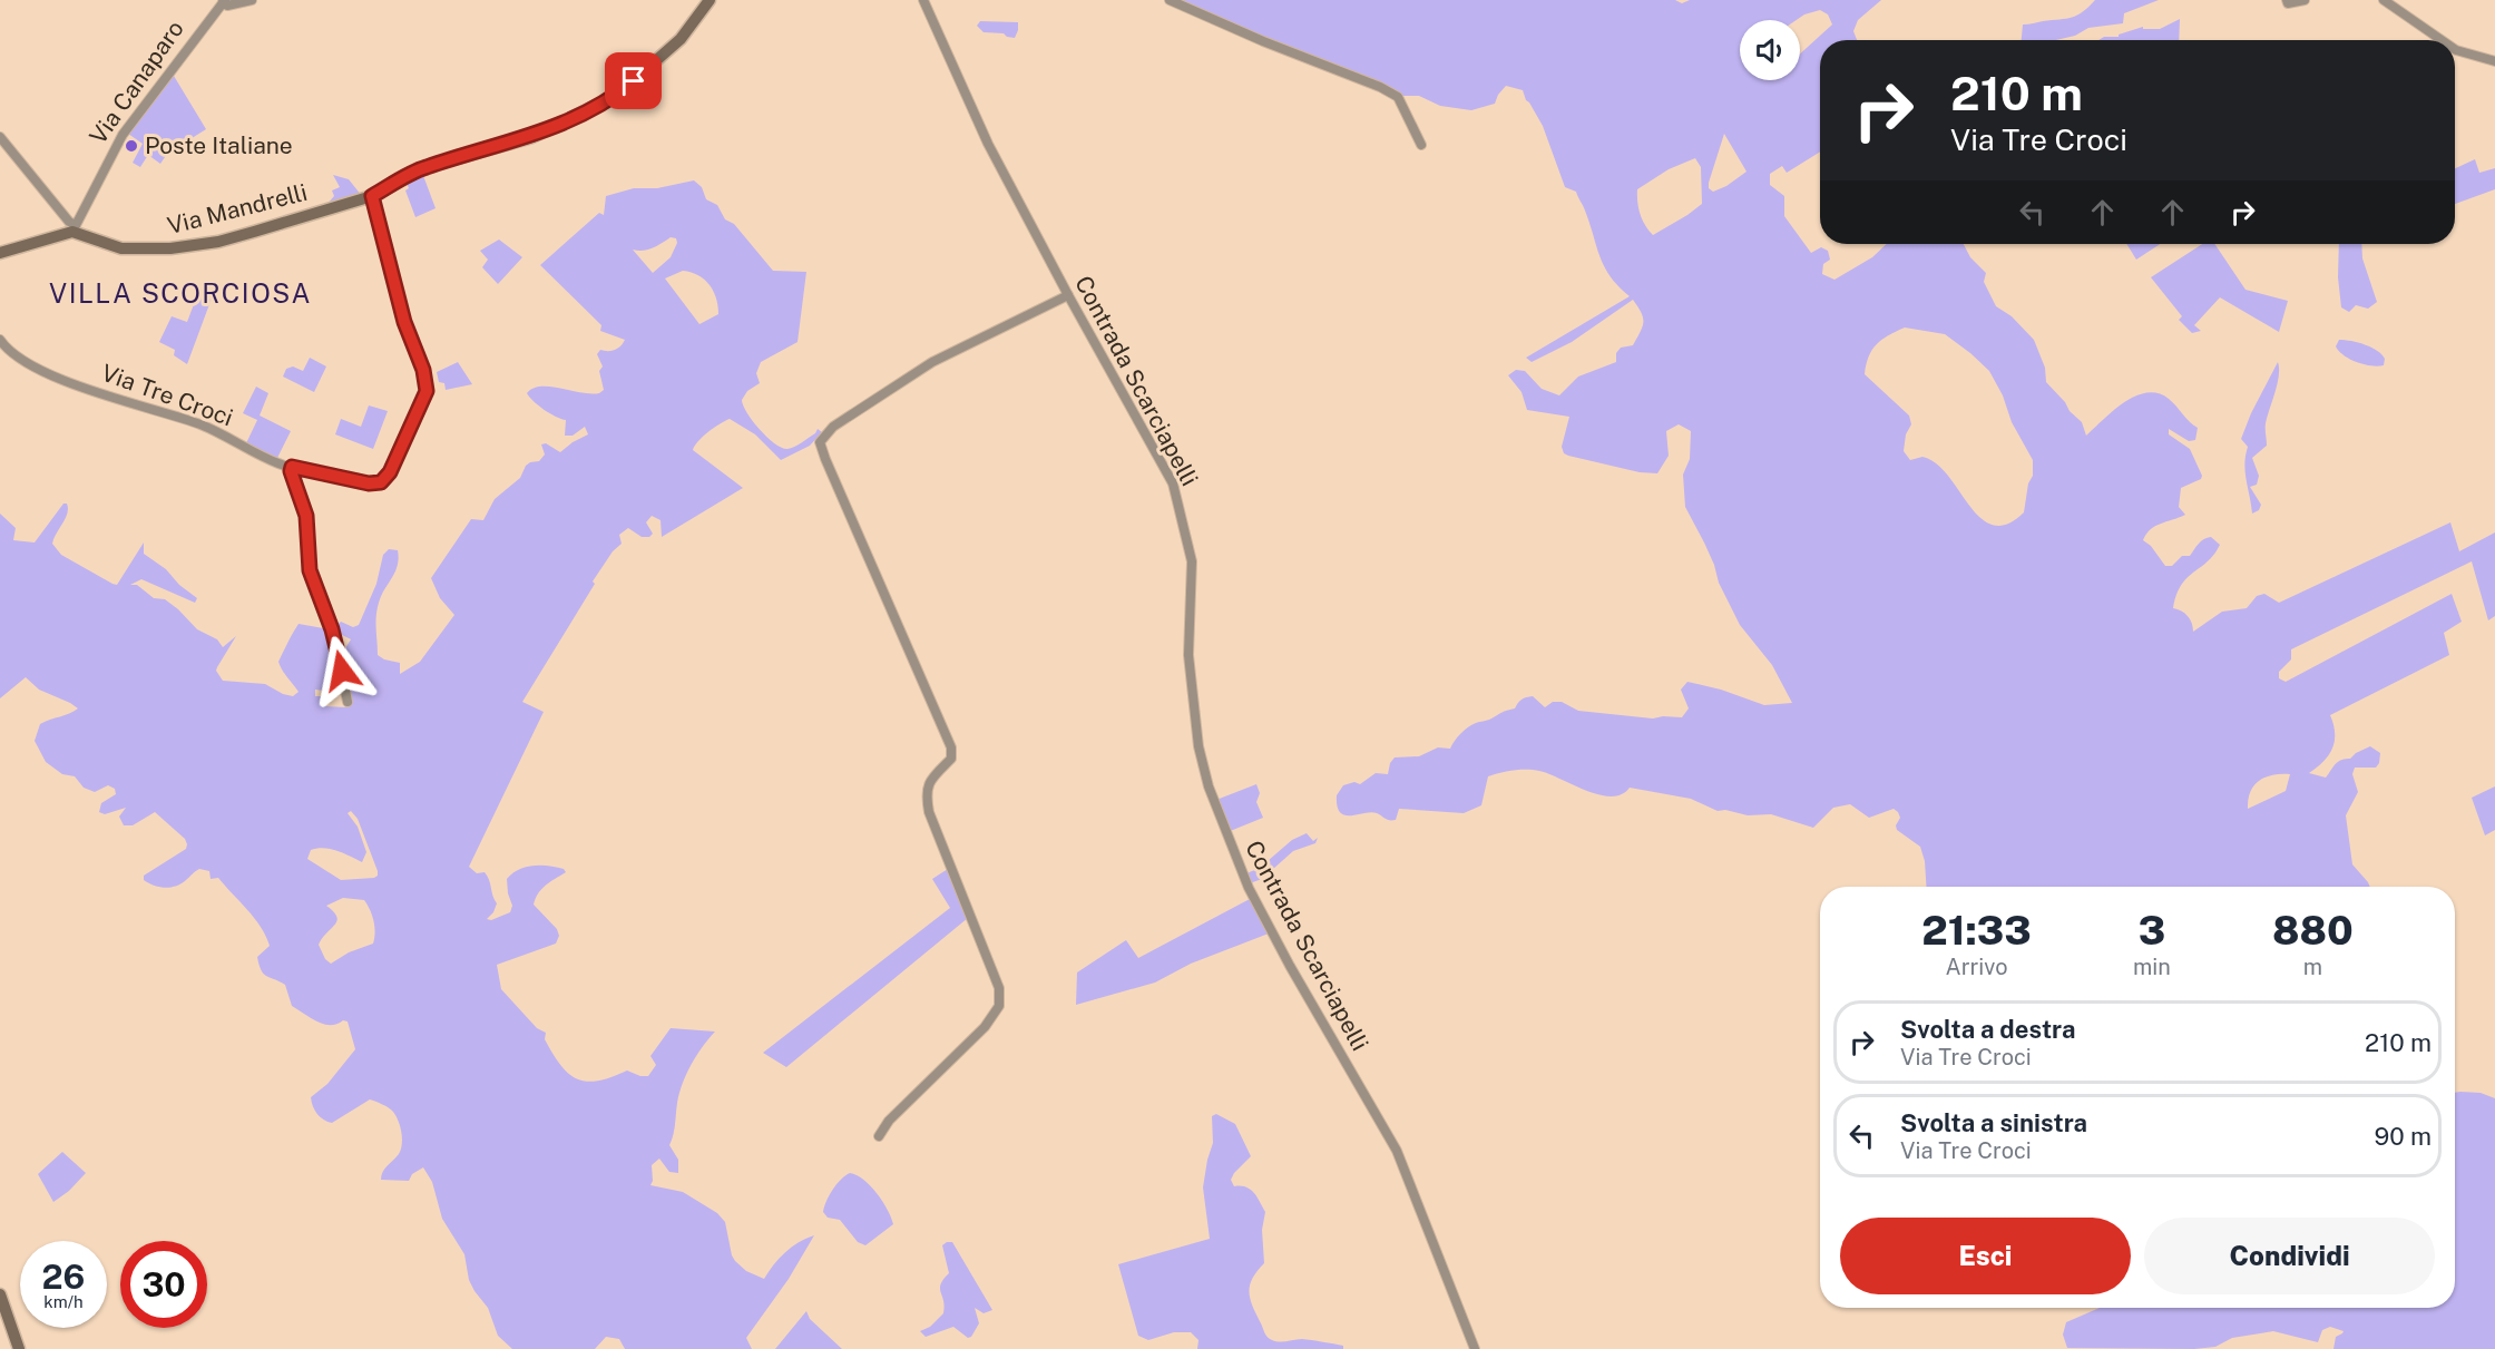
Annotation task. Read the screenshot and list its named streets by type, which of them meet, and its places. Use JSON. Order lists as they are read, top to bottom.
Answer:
{
  "streets": {
    "street": [
      "Via Canaparo",
      "Via Mandrelli",
      "Contrada Scarciapelli",
      "Via Tre Croci"
    ]
  },
  "crossings": [
    ["Via Canaparo", "Via Mandrelli"],
    ["Via Mandrelli", "Via Tre Croci"]
  ],
  "districts": ["VILLA SCORCIOSA"],
  "places": ["Poste Italiane"],
  "page": {
    "turn": ["210 m", "Via Tre Croci"],
    "eta": [
      "21:33",
      "Arrivo",
      "3",
      "min",
      "880",
      "m"
    ],
    "list": [
      {
        "name": "Svolta a destra",
        "note": "Via Tre Croci",
        "value": "210 m"
      },
      {
        "name": "Svolta a sinistra",
        "note": "Via Tre Croci",
        "value": "90 m"
      }
    ],
    "buttons": ["Esci", "Condividi"],
    "speed": "26 km/h",
    "limit": "30"
  }
}
